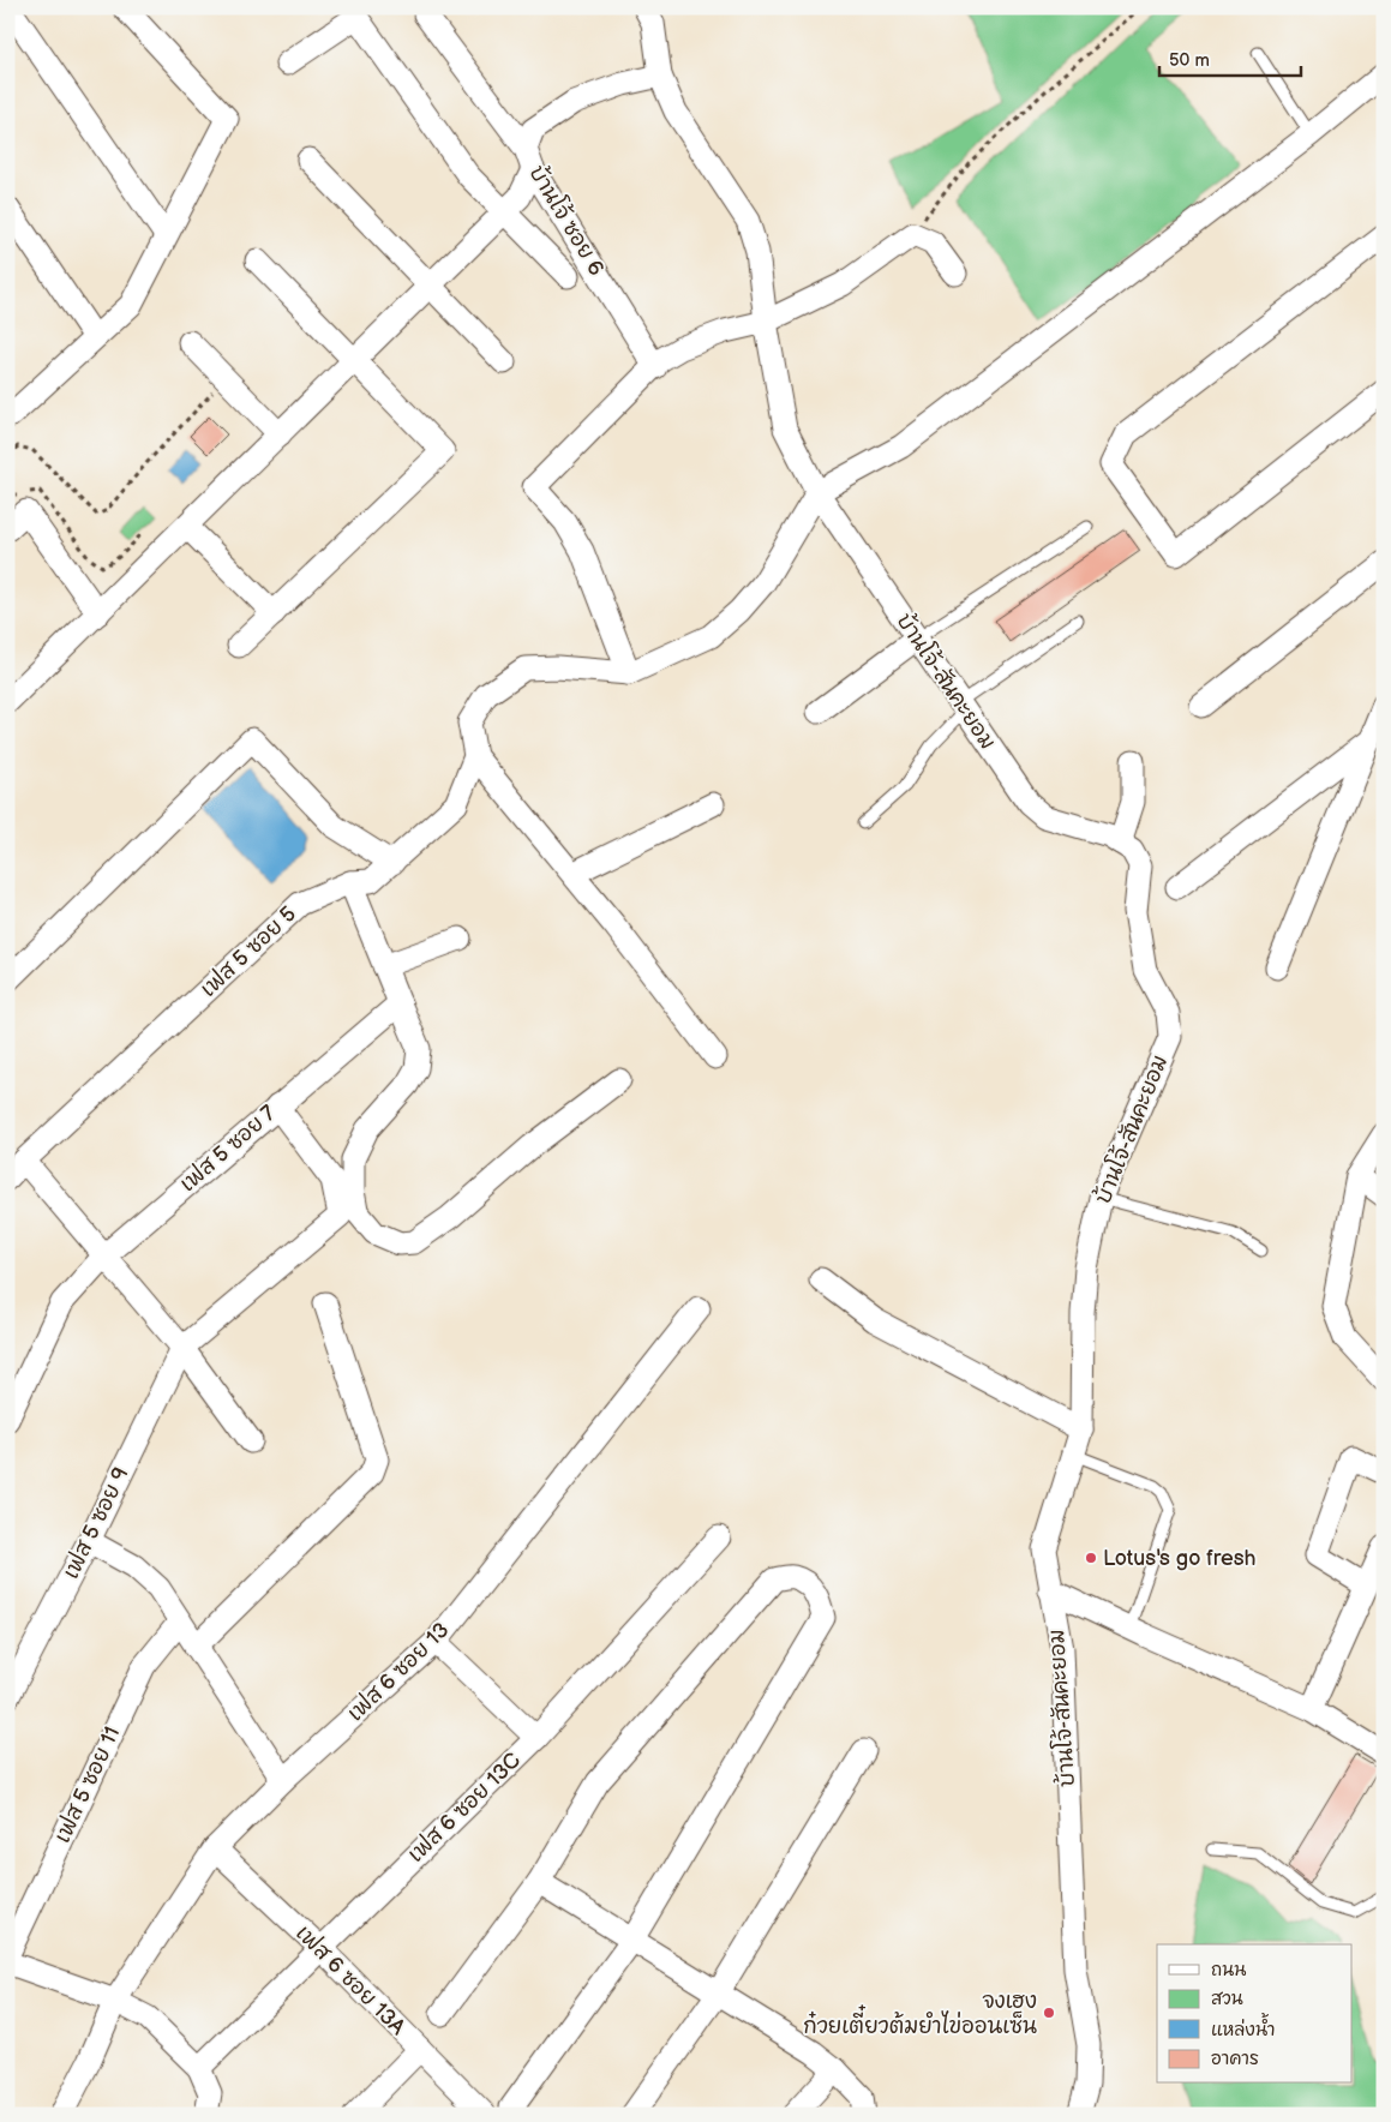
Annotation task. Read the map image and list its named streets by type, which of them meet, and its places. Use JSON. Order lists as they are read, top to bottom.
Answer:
{
  "streets": {
    "street": [
      "บ้านโจ้ ซอย 6",
      "บ้านโจ้-สันคะยอม",
      "เฟส 5 ซอย 5",
      "เฟส 5 ซอย 7",
      "เฟส 5 ซอย 9",
      "เฟส 6 ซอย 13",
      "เฟส 5 ซอย 11",
      "เฟส 6 ซอย 13C",
      "เฟส 6 ซอย 13A"
    ]
  },
  "crossings": [
    ["บ้านโจ้ ซอย 6", "บ้านโจ้-สันคะยอม"],
    ["เฟส 6 ซอย 13", "เฟส 6 ซอย 13A"],
    ["เฟส 6 ซอย 13C", "เฟส 6 ซอย 13A"]
  ],
  "places": ["Lotus's go fresh", "จงเฮง ก๋วยเตี๋ยวต้มยำไข่ออนเซ็น"],
  "legend": [
    "ถนน",
    "สวน",
    "แหล่งน้ำ",
    "อาคาร"
  ],
  "scale_bar": "50 m"
}
